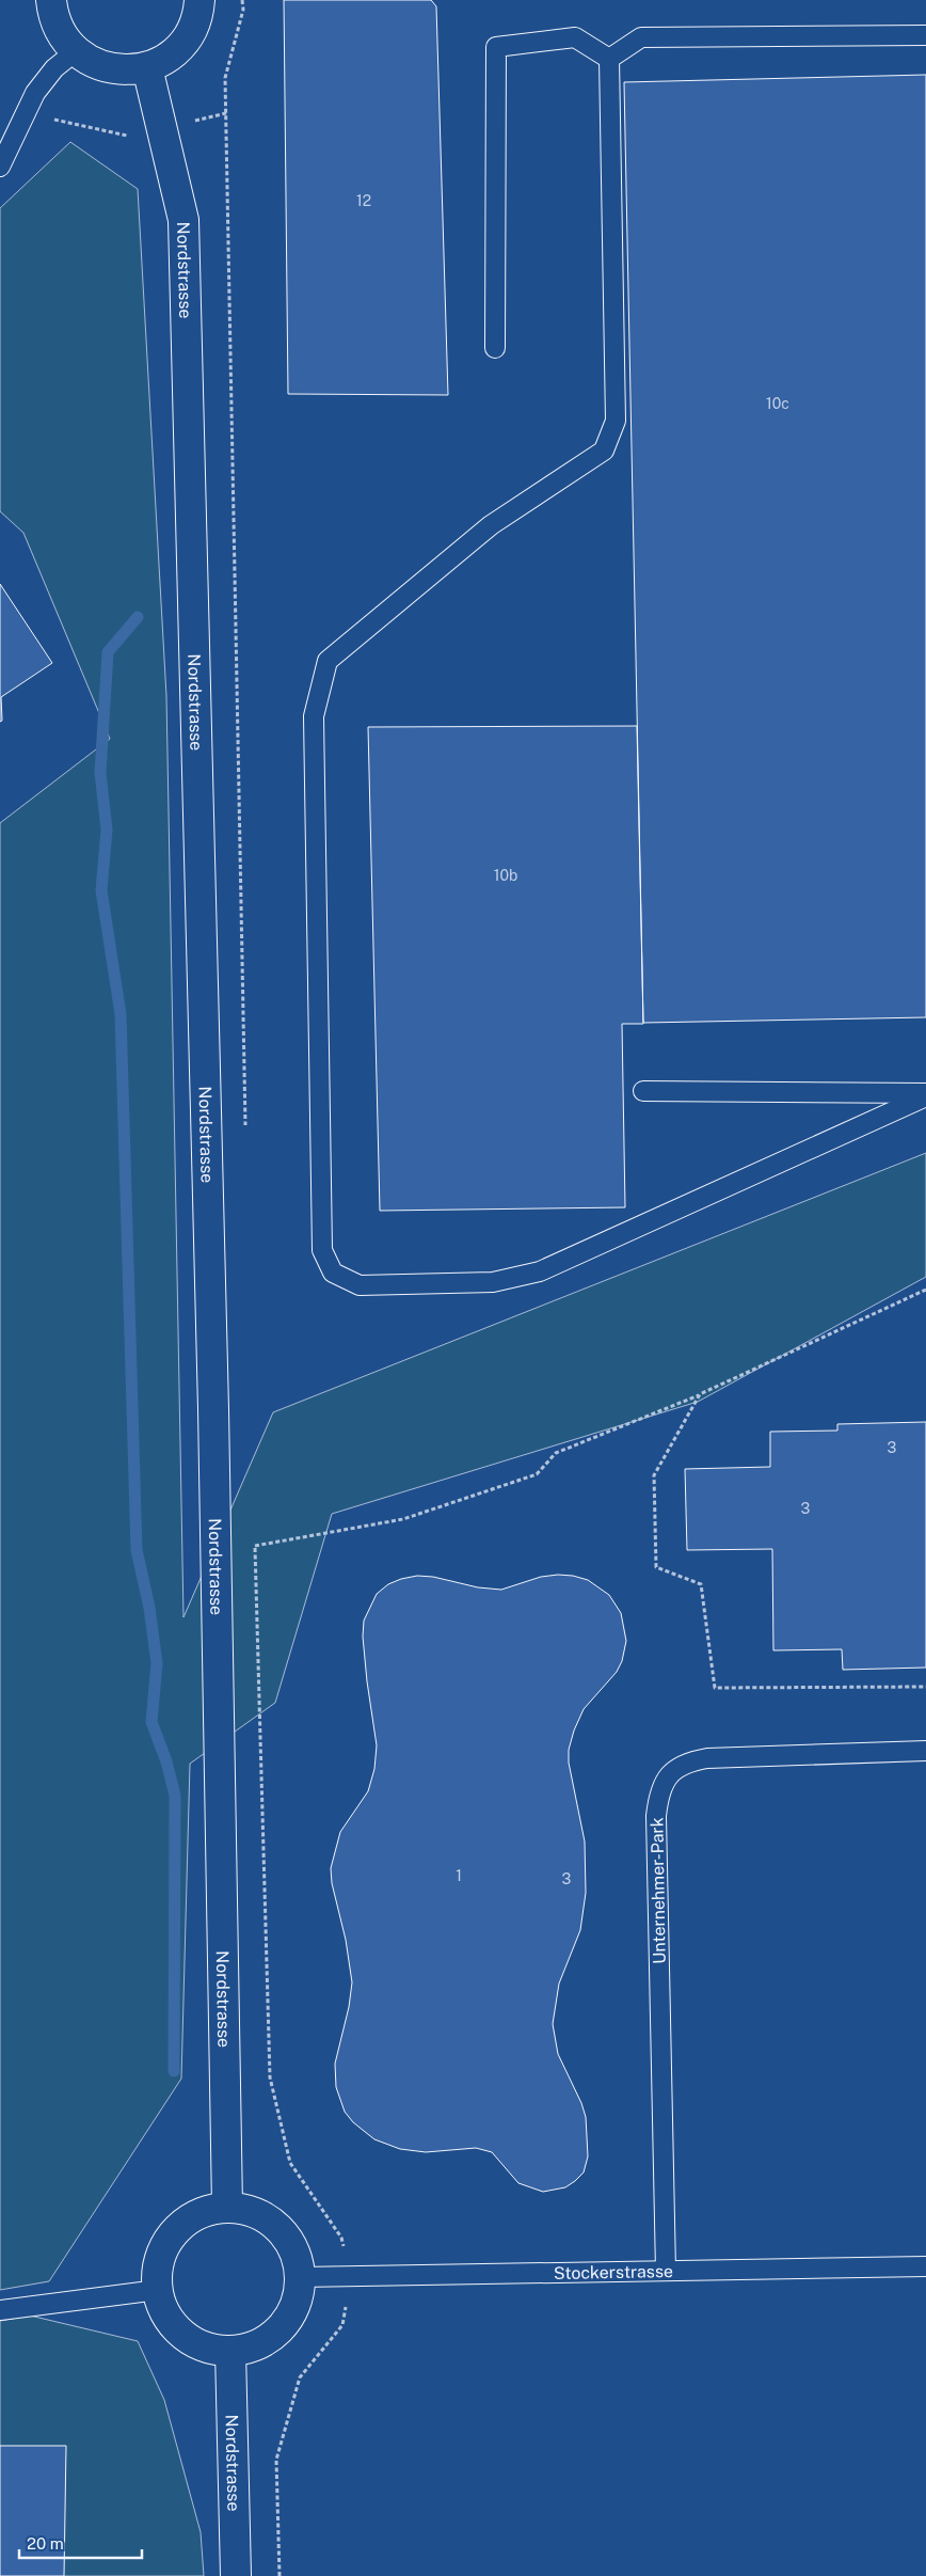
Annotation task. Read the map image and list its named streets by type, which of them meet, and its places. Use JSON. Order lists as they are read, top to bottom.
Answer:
{
  "streets": {
    "main road": ["Nordstrasse"],
    "lane": ["Unternehmer-Park", "Stockerstrasse"]
  },
  "crossings": [
    ["Nordstrasse", "Stockerstrasse"],
    ["Unternehmer-Park", "Stockerstrasse"]
  ],
  "house_numbers": [
    "12",
    "10c",
    "10b",
    "3",
    "3",
    "1",
    "3"
  ],
  "scale_bar": "20 m"
}
